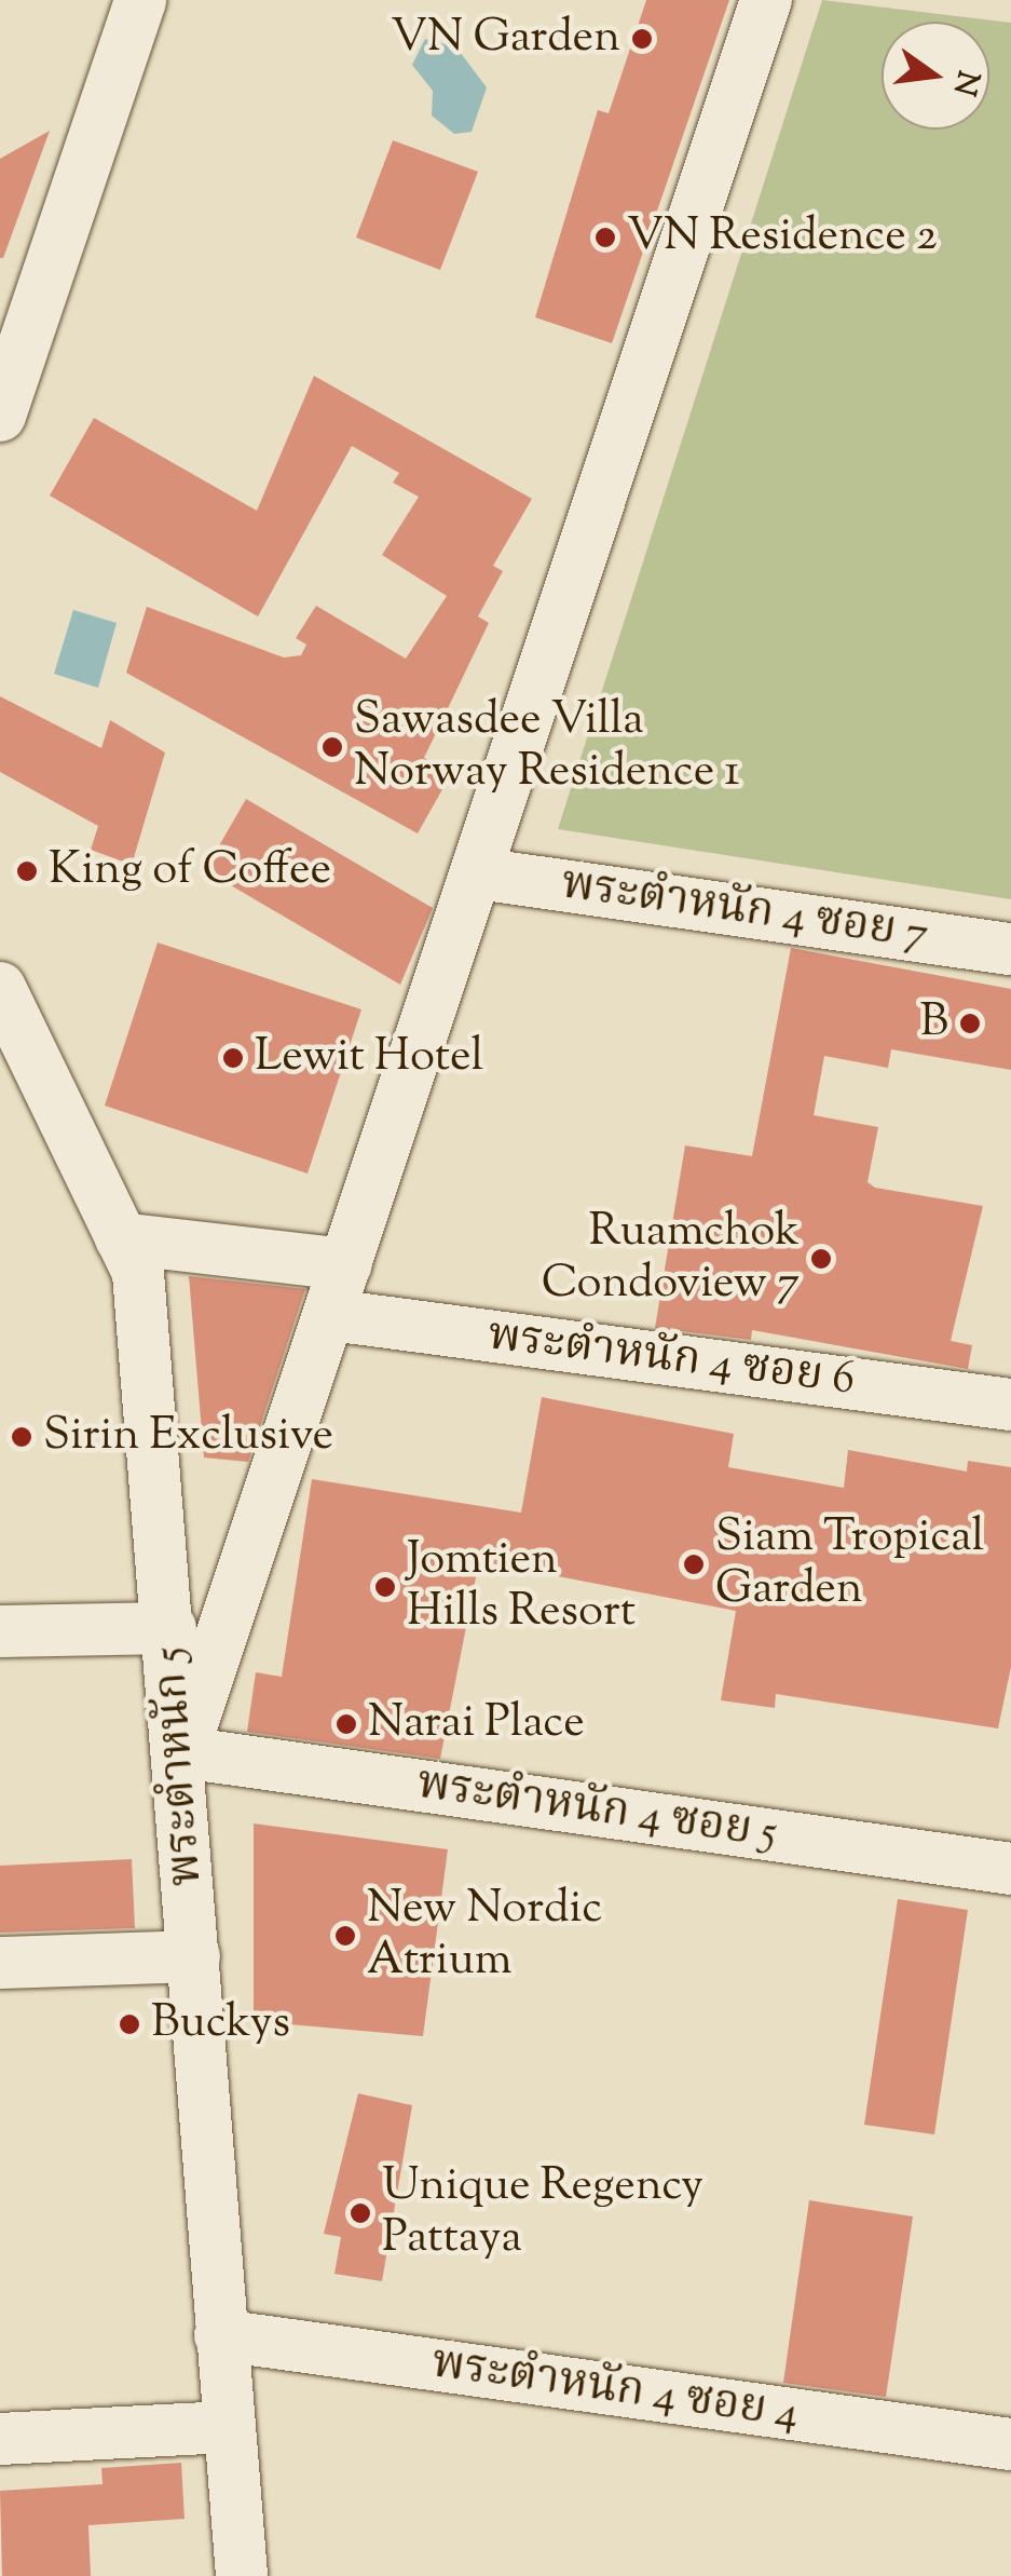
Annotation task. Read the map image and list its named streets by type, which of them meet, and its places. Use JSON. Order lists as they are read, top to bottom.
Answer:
{
  "streets": {
    "street": [
      "พระตำหนัก 4 ซอย 7",
      "พระตำหนัก 4 ซอย 6",
      "พระตำหนัก 5",
      "พระตำหนัก 4 ซอย 5",
      "พระตำหนัก 4 ซอย 4"
    ]
  },
  "crossings": [
    ["พระตำหนัก 5", "พระตำหนัก 4 ซอย 5"],
    ["พระตำหนัก 5", "พระตำหนัก 4 ซอย 4"]
  ],
  "places": [
    "VN Garden",
    "VN Residence 2",
    "Sawasdee Villa Norway Residence 1",
    "King of Coffee",
    "B",
    "Lewit Hotel",
    "Ruamchok Condoview 7",
    "Sirin Exclusive",
    "Siam Tropical Garden",
    "Jomtien Hills Resort",
    "Narai Place",
    "New Nordic Atrium",
    "Buckys",
    "Unique Regency Pattaya"
  ],
  "north": "right"
}
